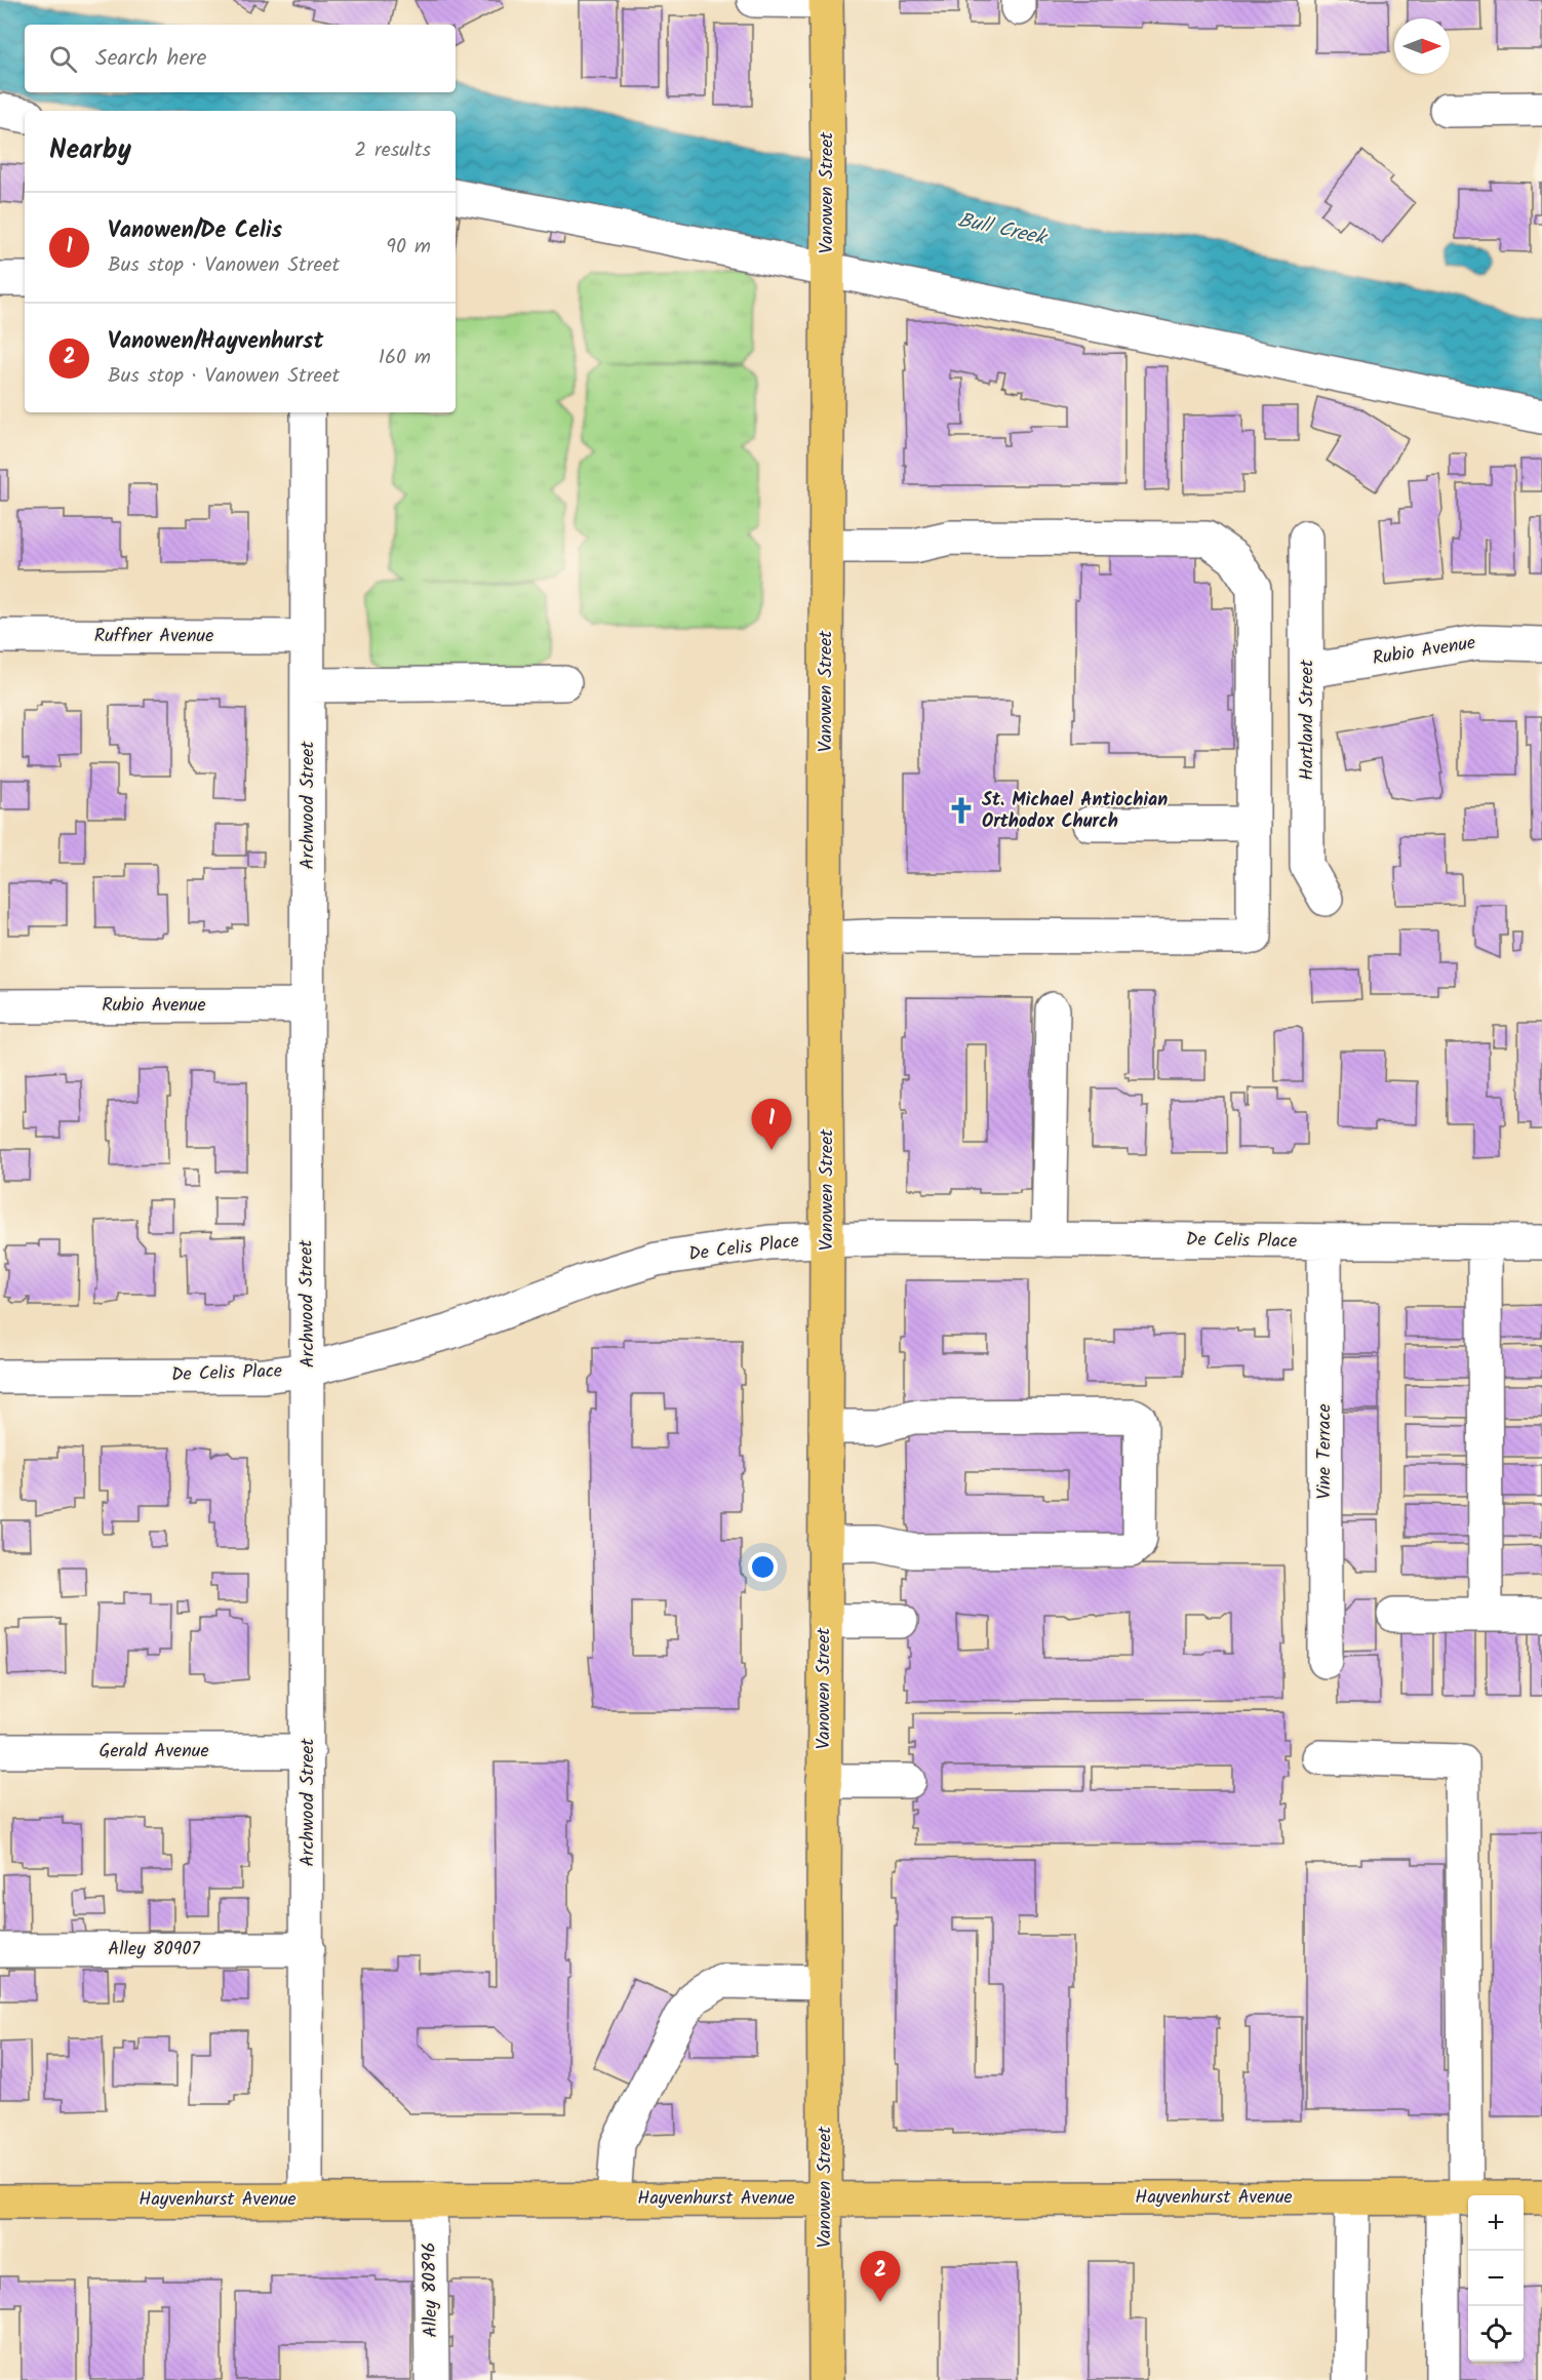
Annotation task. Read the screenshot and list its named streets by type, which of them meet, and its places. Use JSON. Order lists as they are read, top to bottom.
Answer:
{
  "streets": {
    "main road": ["Vanowen Street", "Hayvenhurst Avenue"],
    "street": [
      "Ruffner Avenue",
      "Rubio Avenue",
      "Hartland Street",
      "Archwood Street",
      "De Celis Place",
      "Vine Terrace",
      "Gerald Avenue",
      "Alley 80907",
      "Alley 80896"
    ]
  },
  "crossings": [
    ["Vanowen Street", "De Celis Place"],
    ["Vanowen Street", "Hayvenhurst Avenue"],
    ["Ruffner Avenue", "Archwood Street"],
    ["Rubio Avenue", "Hartland Street"],
    ["Rubio Avenue", "Archwood Street"],
    ["Archwood Street", "De Celis Place"],
    ["Archwood Street", "Gerald Avenue"],
    ["Archwood Street", "Alley 80907"],
    ["Archwood Street", "Hayvenhurst Avenue"],
    ["De Celis Place", "Vine Terrace"],
    ["Hayvenhurst Avenue", "Alley 80896"]
  ],
  "water": ["Bull Creek"],
  "places": {
    "church": ["St. Michael Antiochian Orthodox Church"]
  },
  "north": "right",
  "page": {
    "search": "Search here",
    "heading": ["Nearby", "2 results"],
    "list": [
      {
        "mark": "1",
        "name": "Vanowen/De Celis",
        "note": "Bus stop · Vanowen Street",
        "value": "90 m"
      },
      {
        "mark": "2",
        "name": "Vanowen/Hayvenhurst",
        "note": "Bus stop · Vanowen Street",
        "value": "160 m"
      }
    ],
    "pins": ["1", "2"],
    "map_buttons": ["+", "−"]
  }
}
